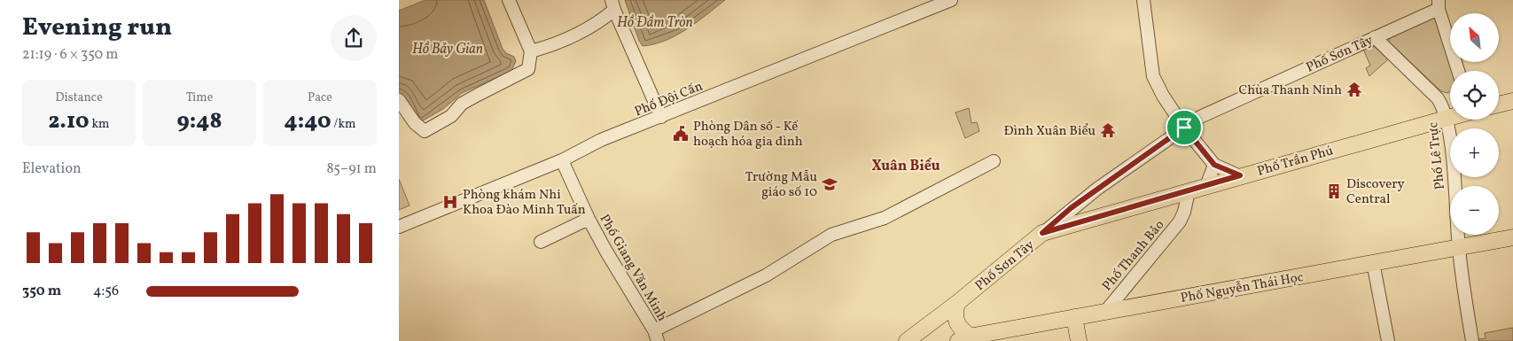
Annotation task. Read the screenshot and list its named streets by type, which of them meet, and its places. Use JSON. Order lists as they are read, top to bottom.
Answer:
{
  "streets": {
    "main road": ["Phố Sơn Tây", "Phố Trần Phú", "Phố Nguyễn Thái Học"],
    "street": [
      "Phố Đội Cấn",
      "Phố Lê Trực",
      "Phố Thanh Bảo",
      "Phố Giang Văn Minh"
    ]
  },
  "crossings": [
    ["Phố Sơn Tây", "Phố Lê Trực"],
    ["Phố Sơn Tây", "Phố Trần Phú"],
    ["Phố Đội Cấn", "Phố Giang Văn Minh"],
    ["Phố Lê Trực", "Phố Trần Phú"],
    ["Phố Lê Trực", "Phố Nguyễn Thái Học"],
    ["Phố Trần Phú", "Phố Thanh Bảo"],
    ["Phố Thanh Bảo", "Phố Nguyễn Thái Học"]
  ],
  "districts": ["Xuân Biểu"],
  "water": ["Hồ Đầm Tròn", "Hồ Bảy Gian"],
  "places": {
    "temple": ["Chùa Thanh Ninh", "Đình Xuân Biểu"],
    "public building": ["Phòng Dân số - Kế hoạch hóa gia đình"],
    "school or university": ["Trường Mẫu giáo số 10"],
    "building": ["Discovery Central"],
    "hospital": ["Phòng khám Nhi Khoa Đào Minh Tuấn"]
  },
  "north": "top left",
  "page": {
    "heading": ["Evening run", "21:19 · 6 × 350 m"],
    "map_buttons": ["+", "−"],
    "stats": [
      ["Distance", "2.10 km"],
      ["Time", "9:48"],
      ["Pace", "4:40 /km"]
    ],
    "chart": ["Elevation", "85–91 m"],
    "list": [
      {
        "name": "350 m",
        "note": "4:56"
      }
    ]
  }
}
